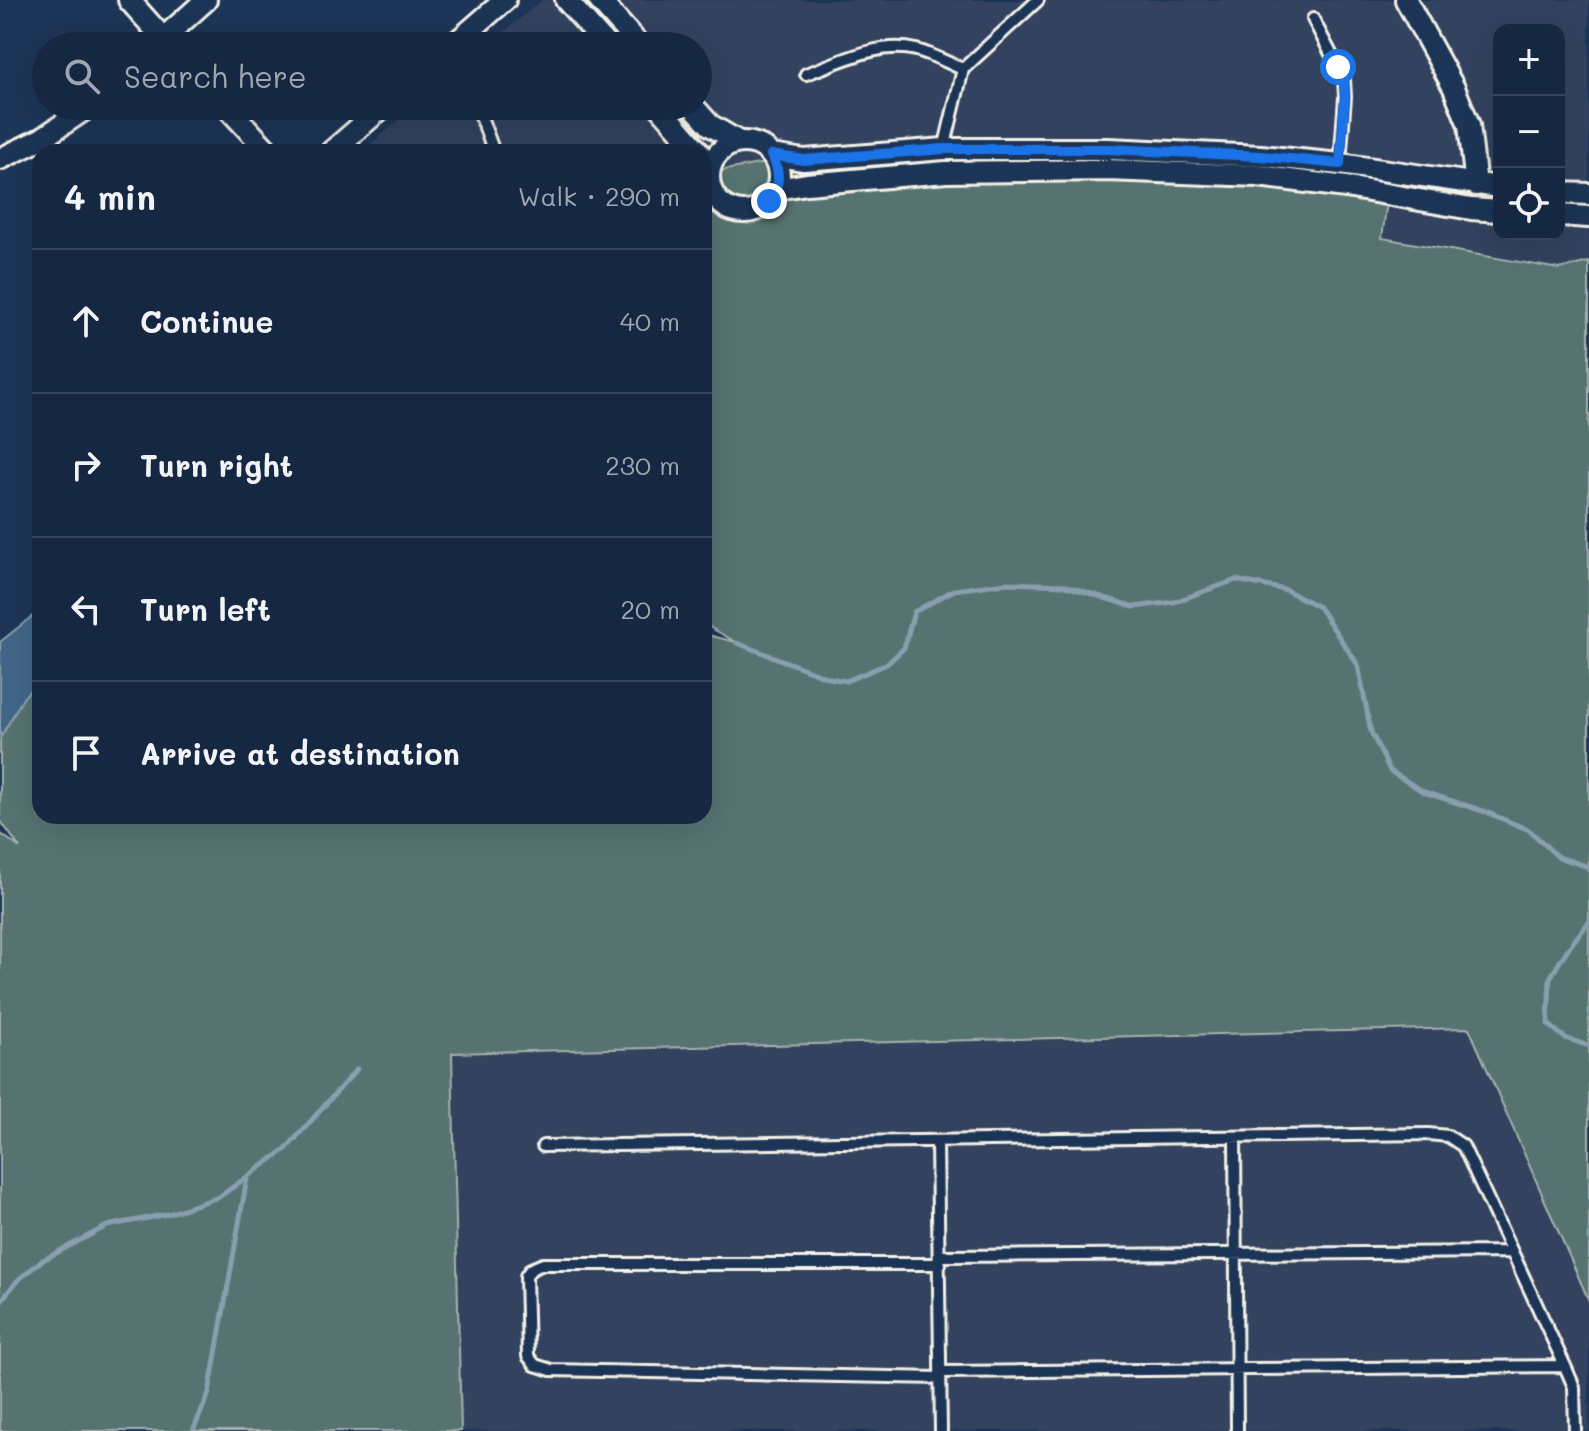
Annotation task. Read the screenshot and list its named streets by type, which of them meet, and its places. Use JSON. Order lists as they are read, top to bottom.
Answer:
{
  "page": {
    "map_buttons": ["+", "−"],
    "search": "Search here",
    "heading": ["4 min", "Walk · 290 m"],
    "list": [
      ["Continue", "40 m"],
      ["Turn right", "230 m"],
      ["Turn left", "20 m"],
      "Arrive at destination"
    ]
  }
}
